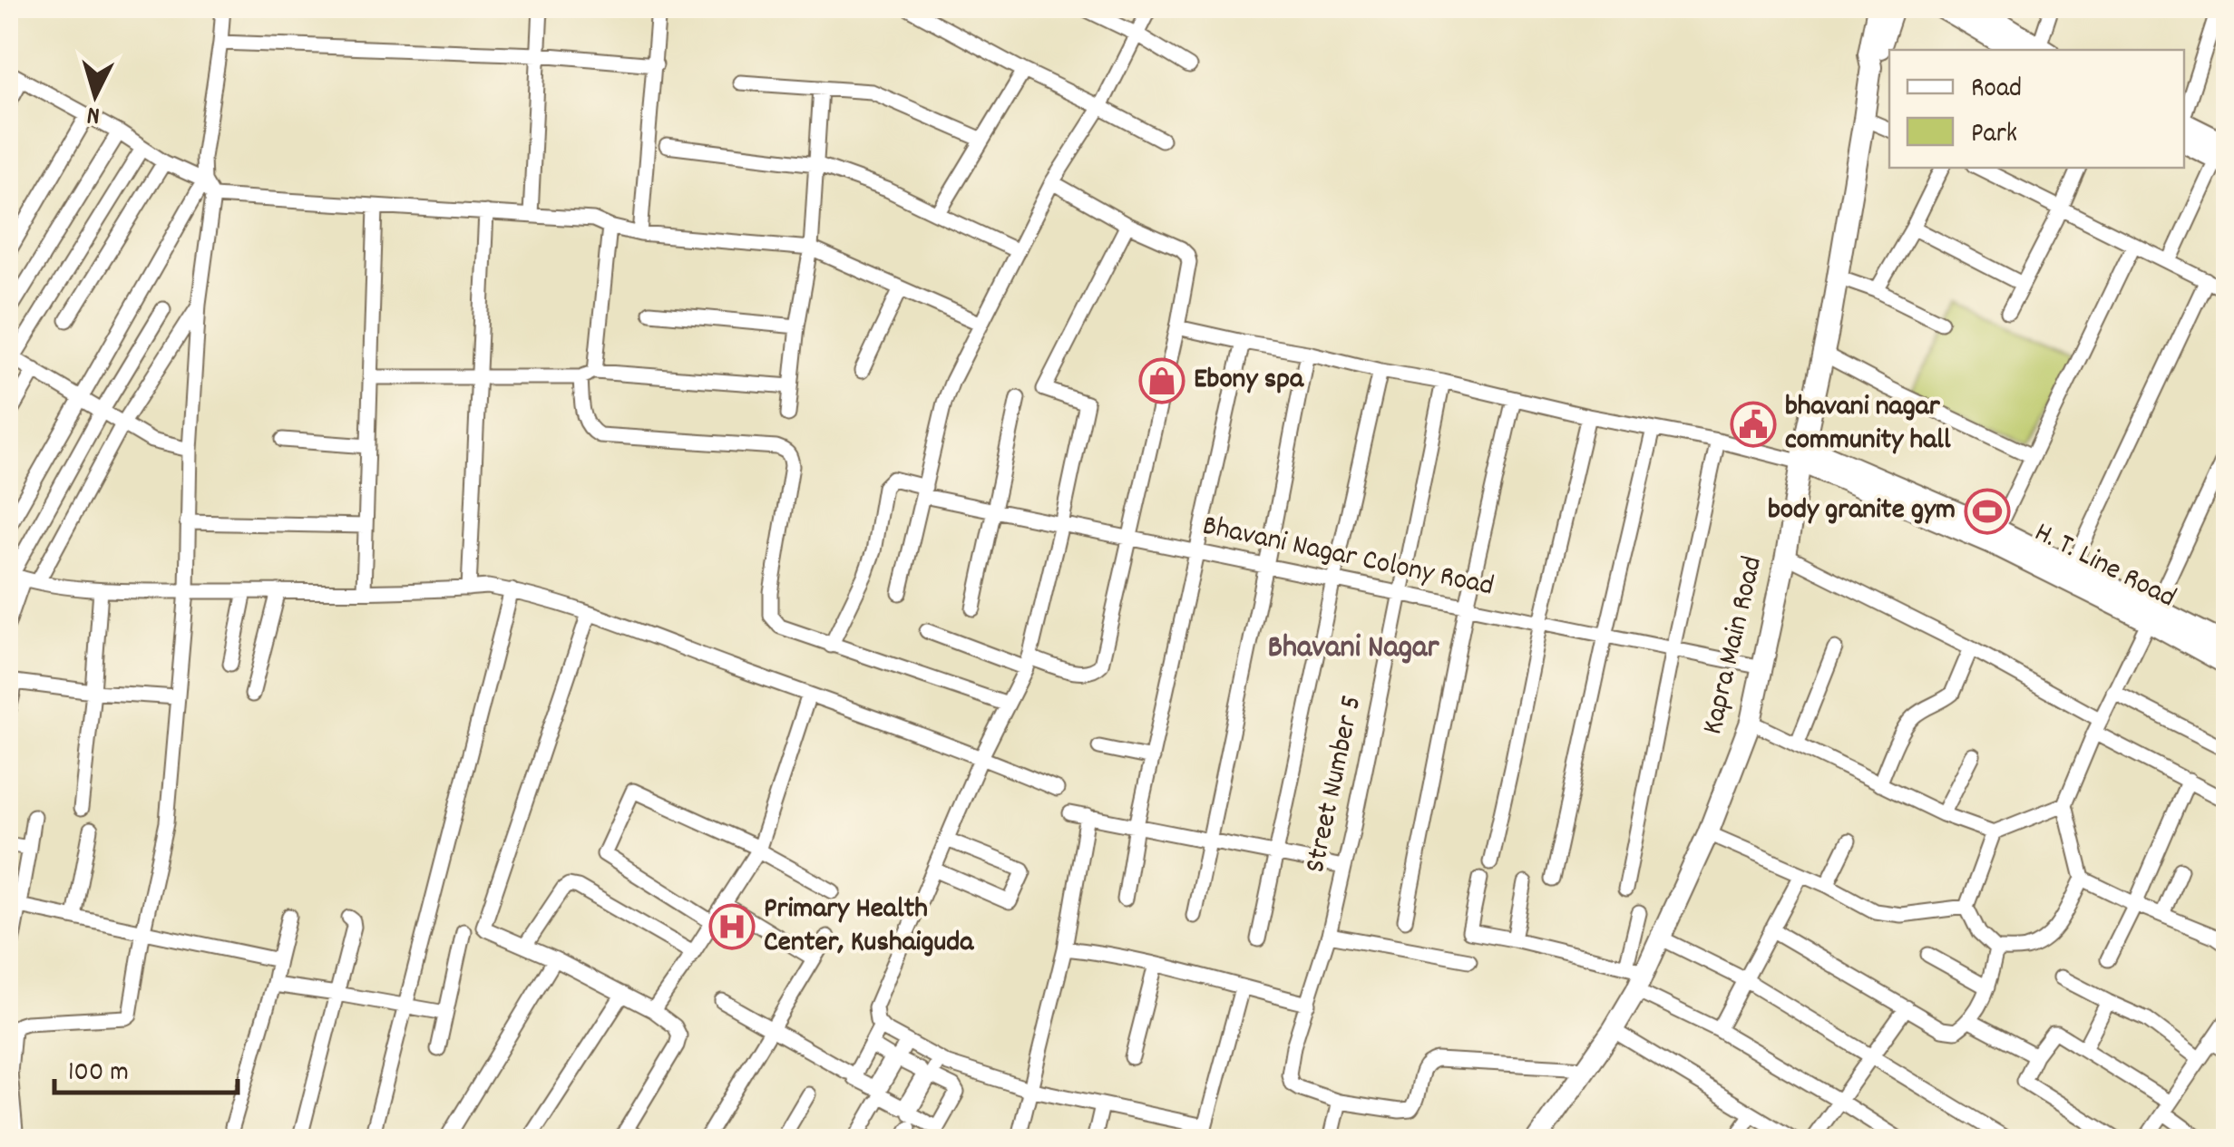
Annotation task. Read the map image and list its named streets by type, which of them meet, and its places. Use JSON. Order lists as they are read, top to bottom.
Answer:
{
  "streets": {
    "street": [
      "Bhavani Nagar Colony Road",
      "H. T. Line Road",
      "Kapra Main Road",
      "Street Number 5"
    ]
  },
  "crossings": [
    ["Bhavani Nagar Colony Road", "Kapra Main Road"],
    ["Bhavani Nagar Colony Road", "Street Number 5"],
    ["H. T. Line Road", "Kapra Main Road"],
    ["Kapra Main Road", "Street Number 5"]
  ],
  "districts": ["Bhavani Nagar"],
  "places": {
    "shop": ["Ebony spa"],
    "public building": ["bhavani nagar community hall"],
    "sports": ["body granite gym"],
    "hospital": ["Primary Health Center, Kushaiguda"]
  },
  "legend": ["Road", "Park"],
  "scale_bar": "100 m",
  "north": "bottom"
}
